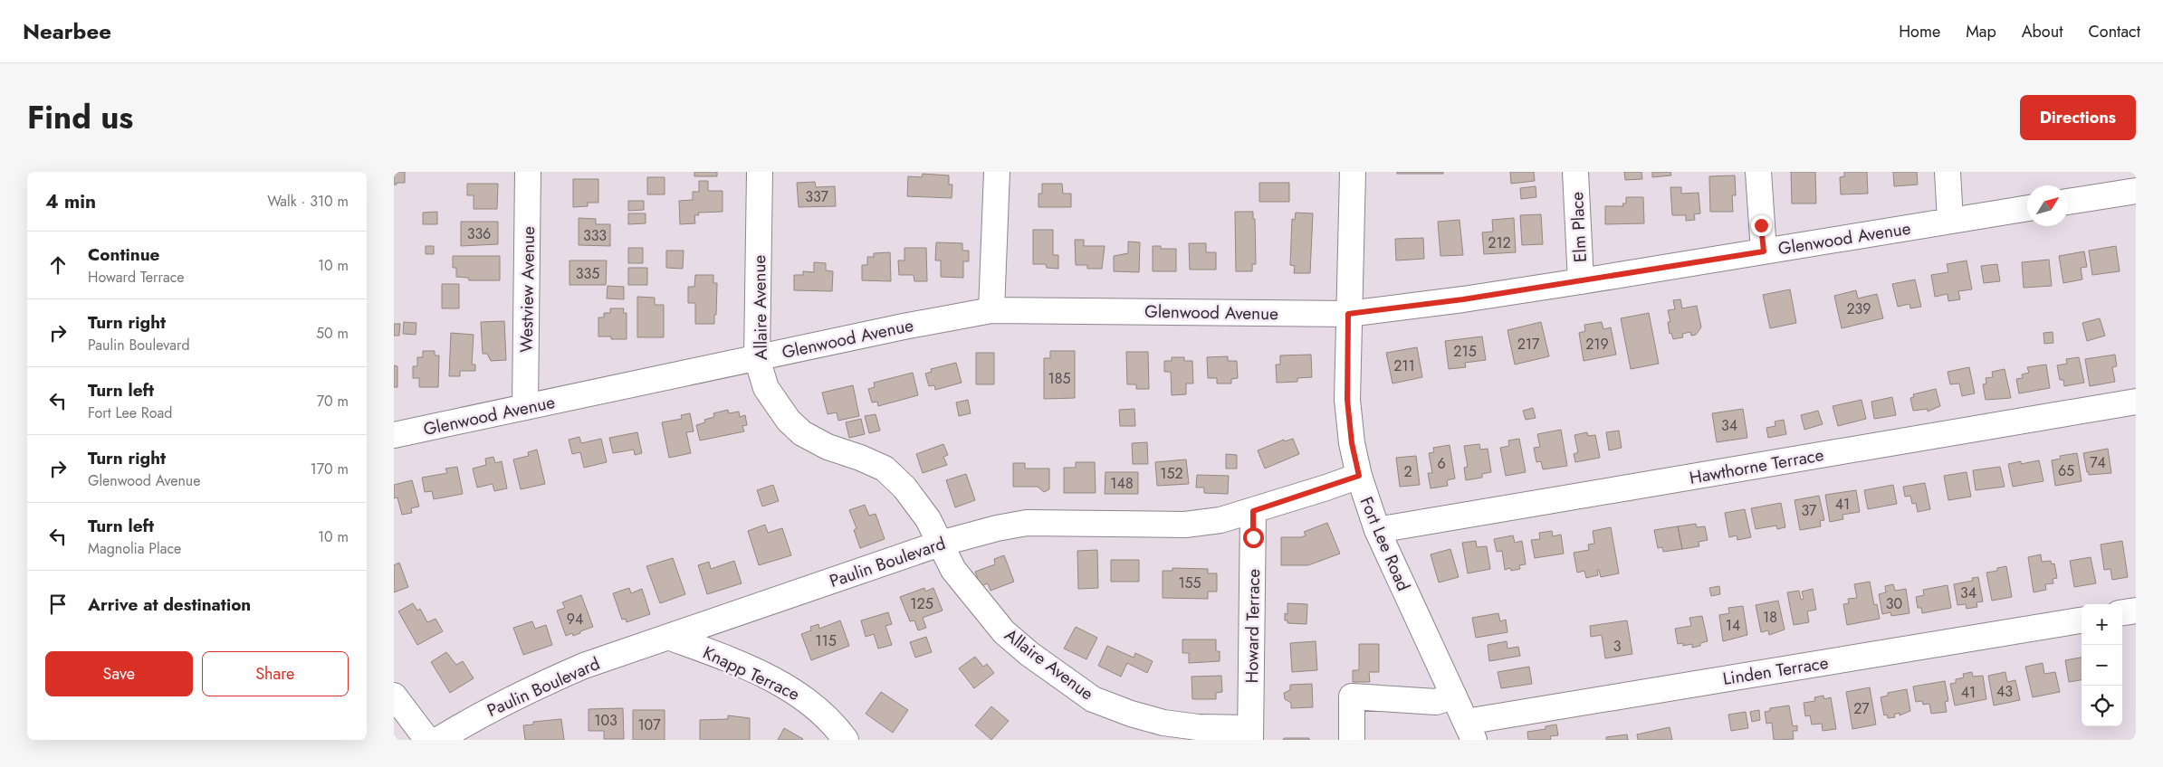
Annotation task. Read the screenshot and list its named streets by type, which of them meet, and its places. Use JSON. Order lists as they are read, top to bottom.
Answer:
{
  "streets": {
    "street": [
      "Elm Place",
      "Glenwood Avenue",
      "Westview Avenue",
      "Allaire Avenue",
      "Hawthorne Terrace",
      "Fort Lee Road",
      "Paulin Boulevard",
      "Howard Terrace",
      "Linden Terrace",
      "Knapp Terrace"
    ]
  },
  "crossings": [
    ["Elm Place", "Glenwood Avenue"],
    ["Glenwood Avenue", "Westview Avenue"],
    ["Glenwood Avenue", "Allaire Avenue"],
    ["Glenwood Avenue", "Fort Lee Road"],
    ["Allaire Avenue", "Paulin Boulevard"],
    ["Allaire Avenue", "Howard Terrace"],
    ["Hawthorne Terrace", "Fort Lee Road"],
    ["Fort Lee Road", "Paulin Boulevard"],
    ["Fort Lee Road", "Linden Terrace"],
    ["Paulin Boulevard", "Howard Terrace"],
    ["Paulin Boulevard", "Knapp Terrace"]
  ],
  "house_numbers": [
    "337",
    "336",
    "333",
    "212",
    "335",
    "239",
    "217",
    "219",
    "215",
    "211",
    "185",
    "34",
    "74",
    "6",
    "65",
    "2",
    "152",
    "148",
    "41",
    "37",
    "155",
    "34",
    "125",
    "30",
    "18",
    "94",
    "14",
    "115",
    "3",
    "43",
    "41",
    "27",
    "103",
    "107"
  ],
  "north": "top right",
  "page": {
    "header": "Nearbee",
    "nav": [
      "Home",
      "Map",
      "About",
      "Contact"
    ],
    "title": "Find us",
    "buttons": [
      "Directions",
      ["Save", "Share"]
    ],
    "heading": ["4 min", "Walk · 310 m"],
    "list": [
      ["Continue", "Howard Terrace", "10 m"],
      ["Turn right", "Paulin Boulevard", "50 m"],
      ["Turn left", "Fort Lee Road", "70 m"],
      ["Turn right", "Glenwood Avenue", "170 m"],
      ["Turn left", "Magnolia Place", "10 m"],
      "Arrive at destination"
    ],
    "map_buttons": ["+", "−"]
  }
}
